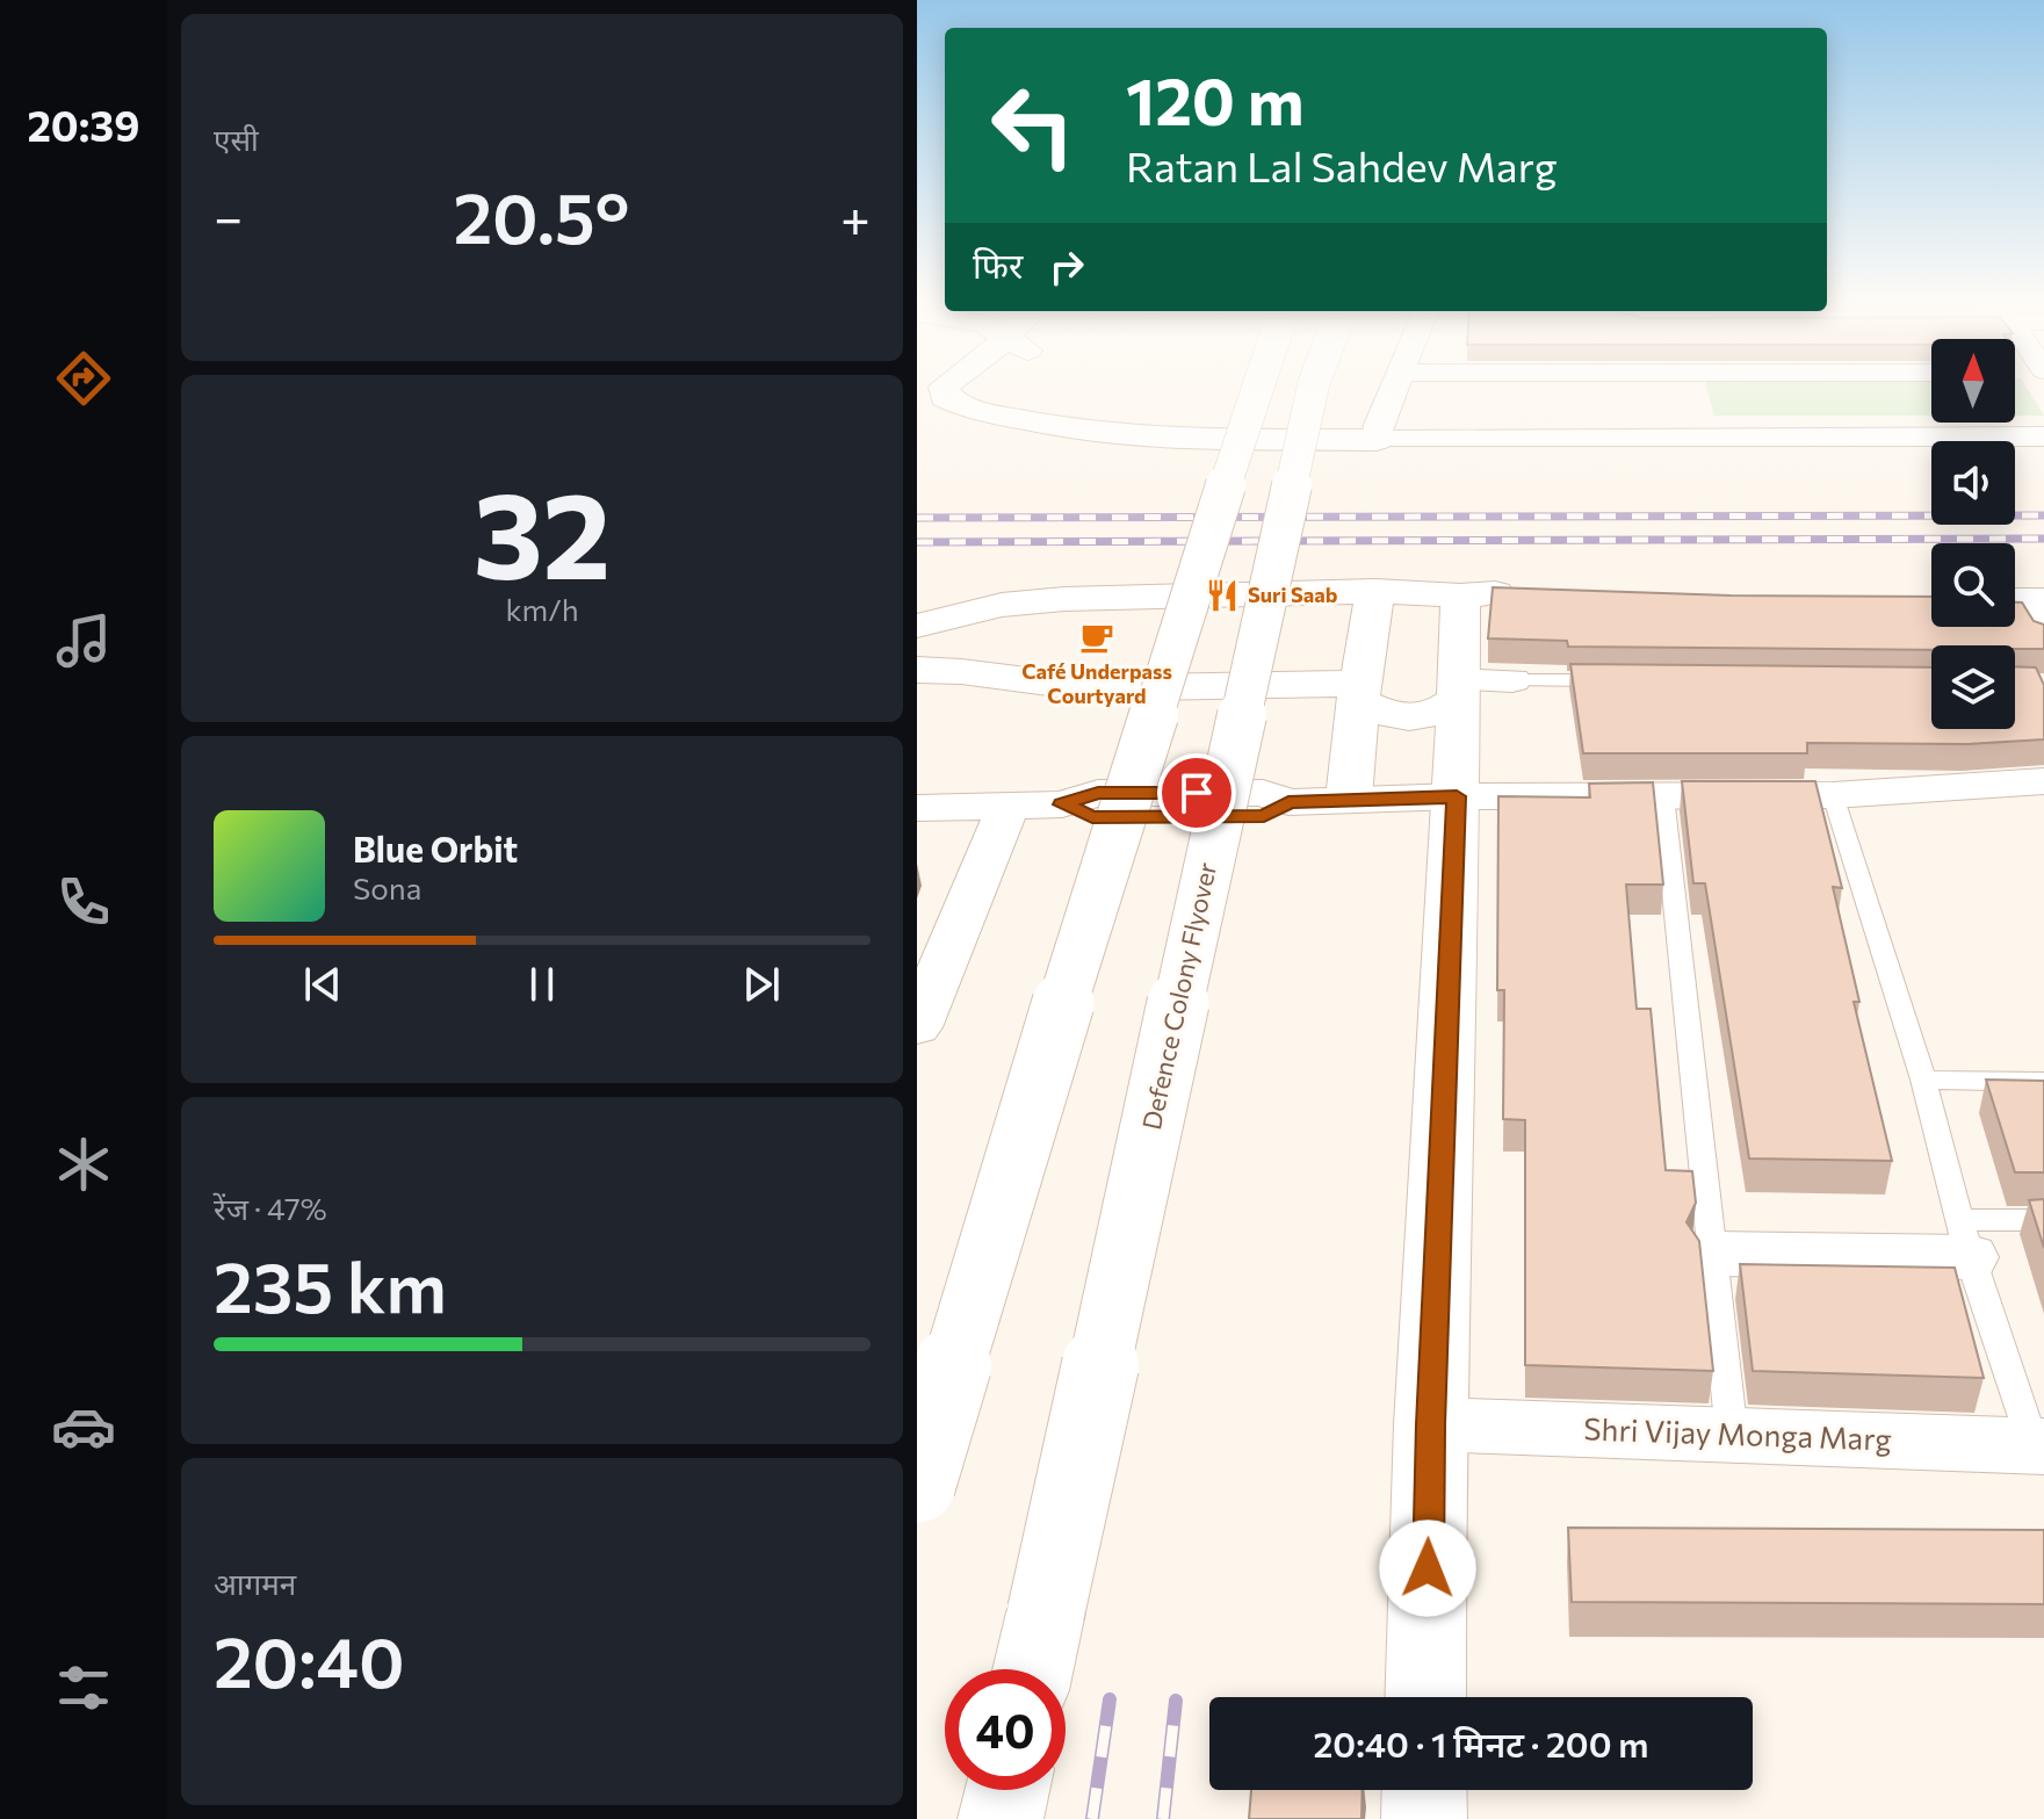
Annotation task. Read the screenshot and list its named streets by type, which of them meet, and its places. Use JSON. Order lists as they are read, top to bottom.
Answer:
{
  "streets": {
    "street": ["Defence Colony Flyover", "Shri Vijay Monga Marg"]
  },
  "places": {
    "restaurant": ["Suri Saab"],
    "cafe": ["Café Underpass Courtyard"]
  },
  "north": "top",
  "page": {
    "tabs": "20:39",
    "tile": [
      "एसी",
      ["32", "km/h"],
      ["रेंज · 47%", "235 km"],
      ["आगमन", "20:40"]
    ],
    "turn": ["120 m", "Ratan Lal Sahdev Marg"],
    "heat": ["−", "20.5°", "+"],
    "then": "फिर",
    "song": ["Blue Orbit", "Sona"],
    "limit": "40",
    "trip": "20:40 · 1 मिनट · 200 m"
  }
}
